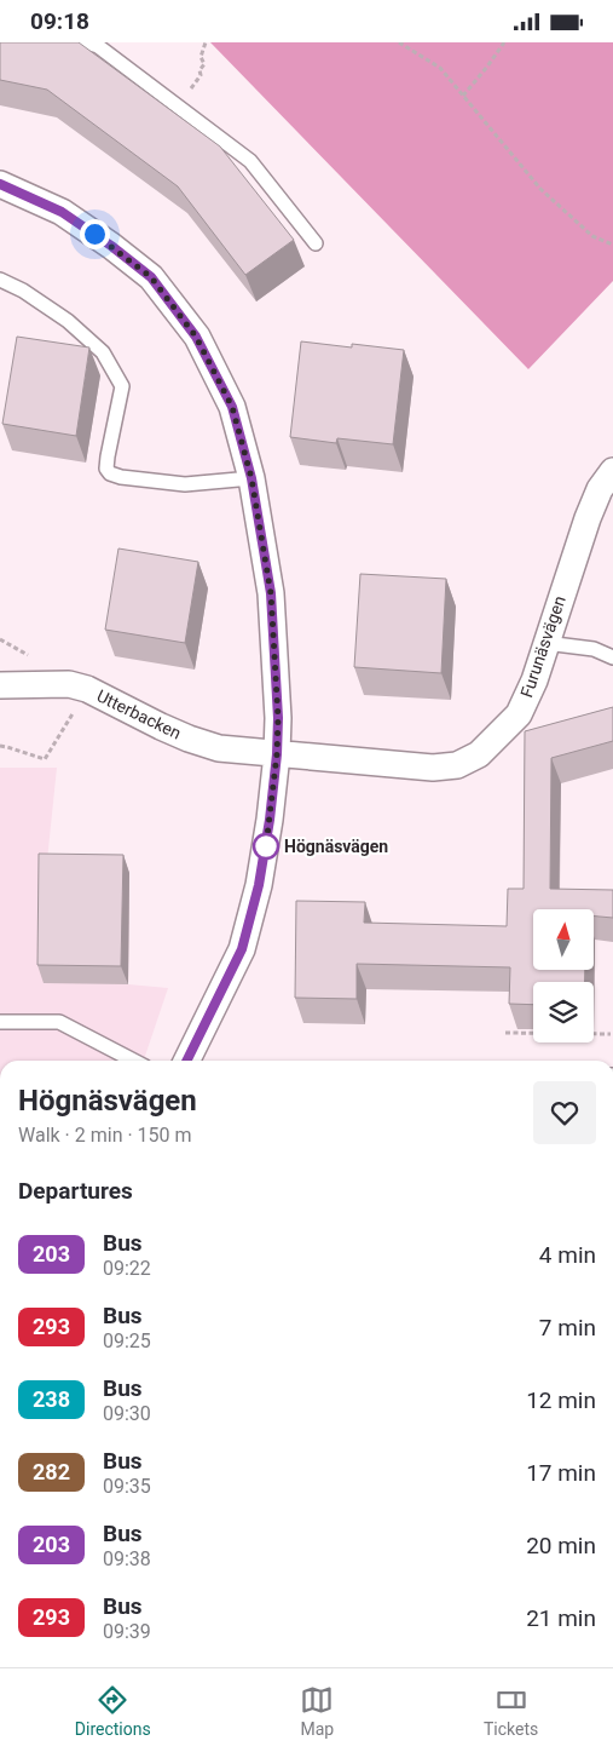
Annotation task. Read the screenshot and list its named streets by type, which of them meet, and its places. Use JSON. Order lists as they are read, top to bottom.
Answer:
{
  "streets": {
    "street": ["Furunäsvägen", "Utterbacken"]
  },
  "crossings": [
    ["Furunäsvägen", "Utterbacken"]
  ],
  "places": ["Högnäsvägen"],
  "lines": ["bus line 203"],
  "north": "top",
  "page": {
    "status": "09:18",
    "heading": [
      ["Högnäsvägen", "Walk · 2 min · 150 m"],
      "Departures"
    ],
    "list": [
      {
        "mark": "203",
        "name": "Bus",
        "note": "09:22",
        "value": "4 min"
      },
      {
        "mark": "293",
        "name": "Bus",
        "note": "09:25",
        "value": "7 min"
      },
      {
        "mark": "238",
        "name": "Bus",
        "note": "09:30",
        "value": "12 min"
      },
      {
        "mark": "282",
        "name": "Bus",
        "note": "09:35",
        "value": "17 min"
      },
      {
        "mark": "203",
        "name": "Bus",
        "note": "09:38",
        "value": "20 min"
      },
      {
        "mark": "293",
        "name": "Bus",
        "note": "09:39",
        "value": "21 min"
      }
    ],
    "tabs": ["Directions", "Map", "Tickets"]
  }
}
